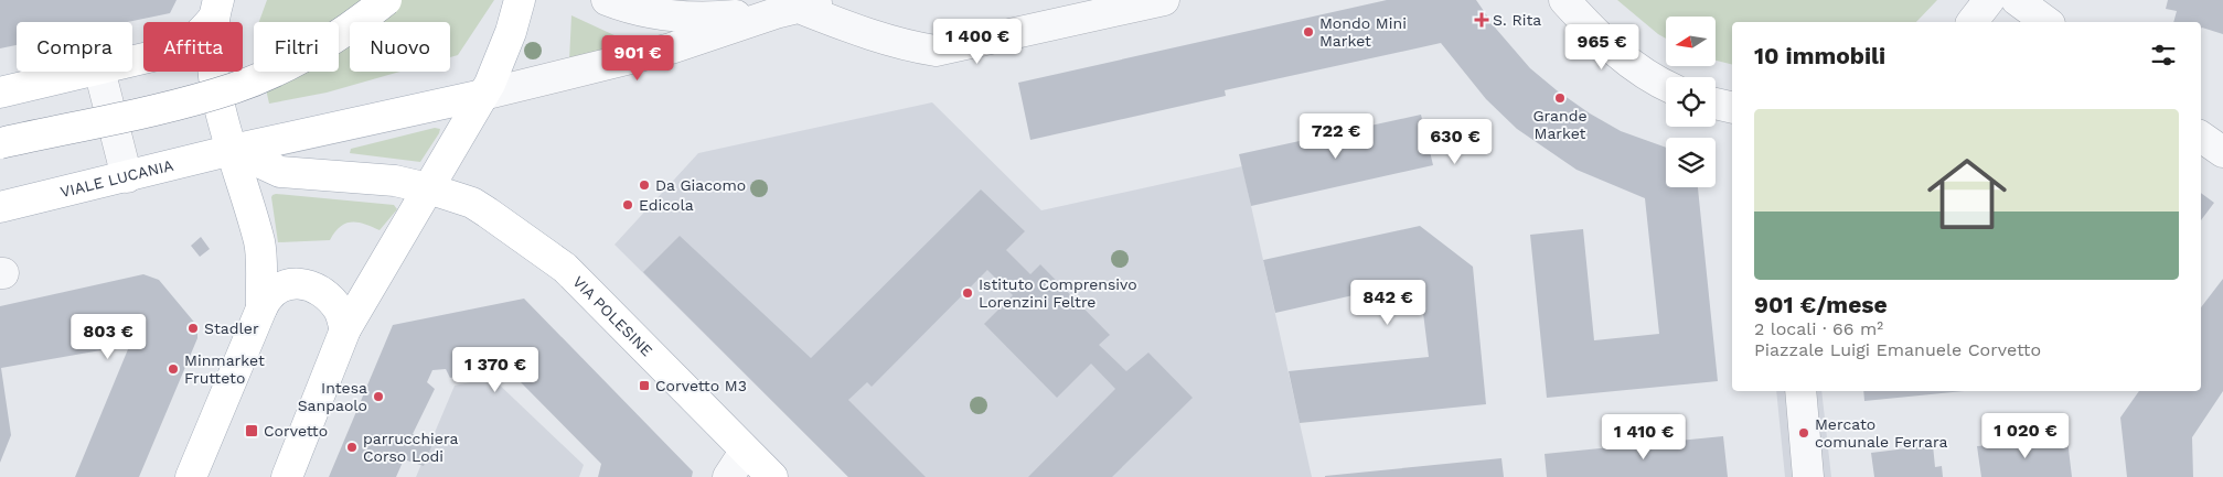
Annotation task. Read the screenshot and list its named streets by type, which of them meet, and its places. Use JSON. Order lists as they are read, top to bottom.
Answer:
{
  "streets": {
    "main road": ["VIALE LUCANIA", "VIA POLESINE"]
  },
  "crossings": [
    ["VIALE LUCANIA", "VIA POLESINE"]
  ],
  "places": {
    "health": ["S. Rita"],
    "other": [
      "Mondo Mini Market",
      "Grande Market",
      "Da Giacomo",
      "Edicola",
      "Istituto Comprensivo Lorenzini Feltre",
      "Stadler",
      "Minmarket Frutteto",
      "Intesa Sanpaolo",
      "Mercato comunale Ferrara",
      "parrucchiera Corso Lodi"
    ],
    "transit": ["Corvetto M3", "Corvetto"]
  },
  "north": "left",
  "page": {
    "price": [
      "1 400 €",
      "965 €",
      "901 €",
      "722 €",
      "630 €",
      "842 €",
      "803 €",
      "1 370 €",
      "1 020 €",
      "1 410 €"
    ],
    "chip": [
      "Compra",
      "Affitta",
      "Filtri",
      "Nuovo"
    ],
    "heading": "10 immobili",
    "list": [
      {
        "name": "901 €/mese",
        "note": "2 locali · 66 m² · Piazzale Luigi Emanuele Corvetto"
      }
    ]
  }
}
